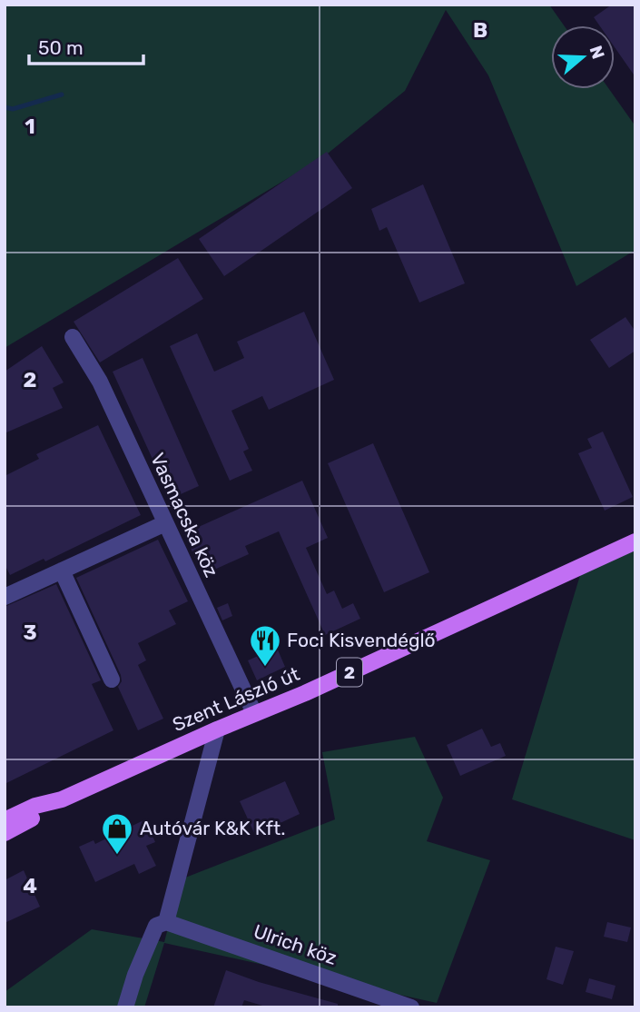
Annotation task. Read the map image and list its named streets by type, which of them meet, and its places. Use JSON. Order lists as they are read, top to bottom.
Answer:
{
  "streets": {
    "main road": ["2", "Szent László út"],
    "street": ["Vasmacska köz", "Ulrich köz"]
  },
  "crossings": [
    ["Vasmacska köz", "Szent László út"],
    ["2", "Szent László út"]
  ],
  "places": {
    "restaurant": ["Foci Kisvendéglő"],
    "shop": ["Autóvár K&K Kft."]
  },
  "scale_bar": "50 m",
  "north": "right",
  "grid": {
    "columns": ["B"],
    "rows": [
      "1",
      "2",
      "3",
      "4"
    ]
  }
}
